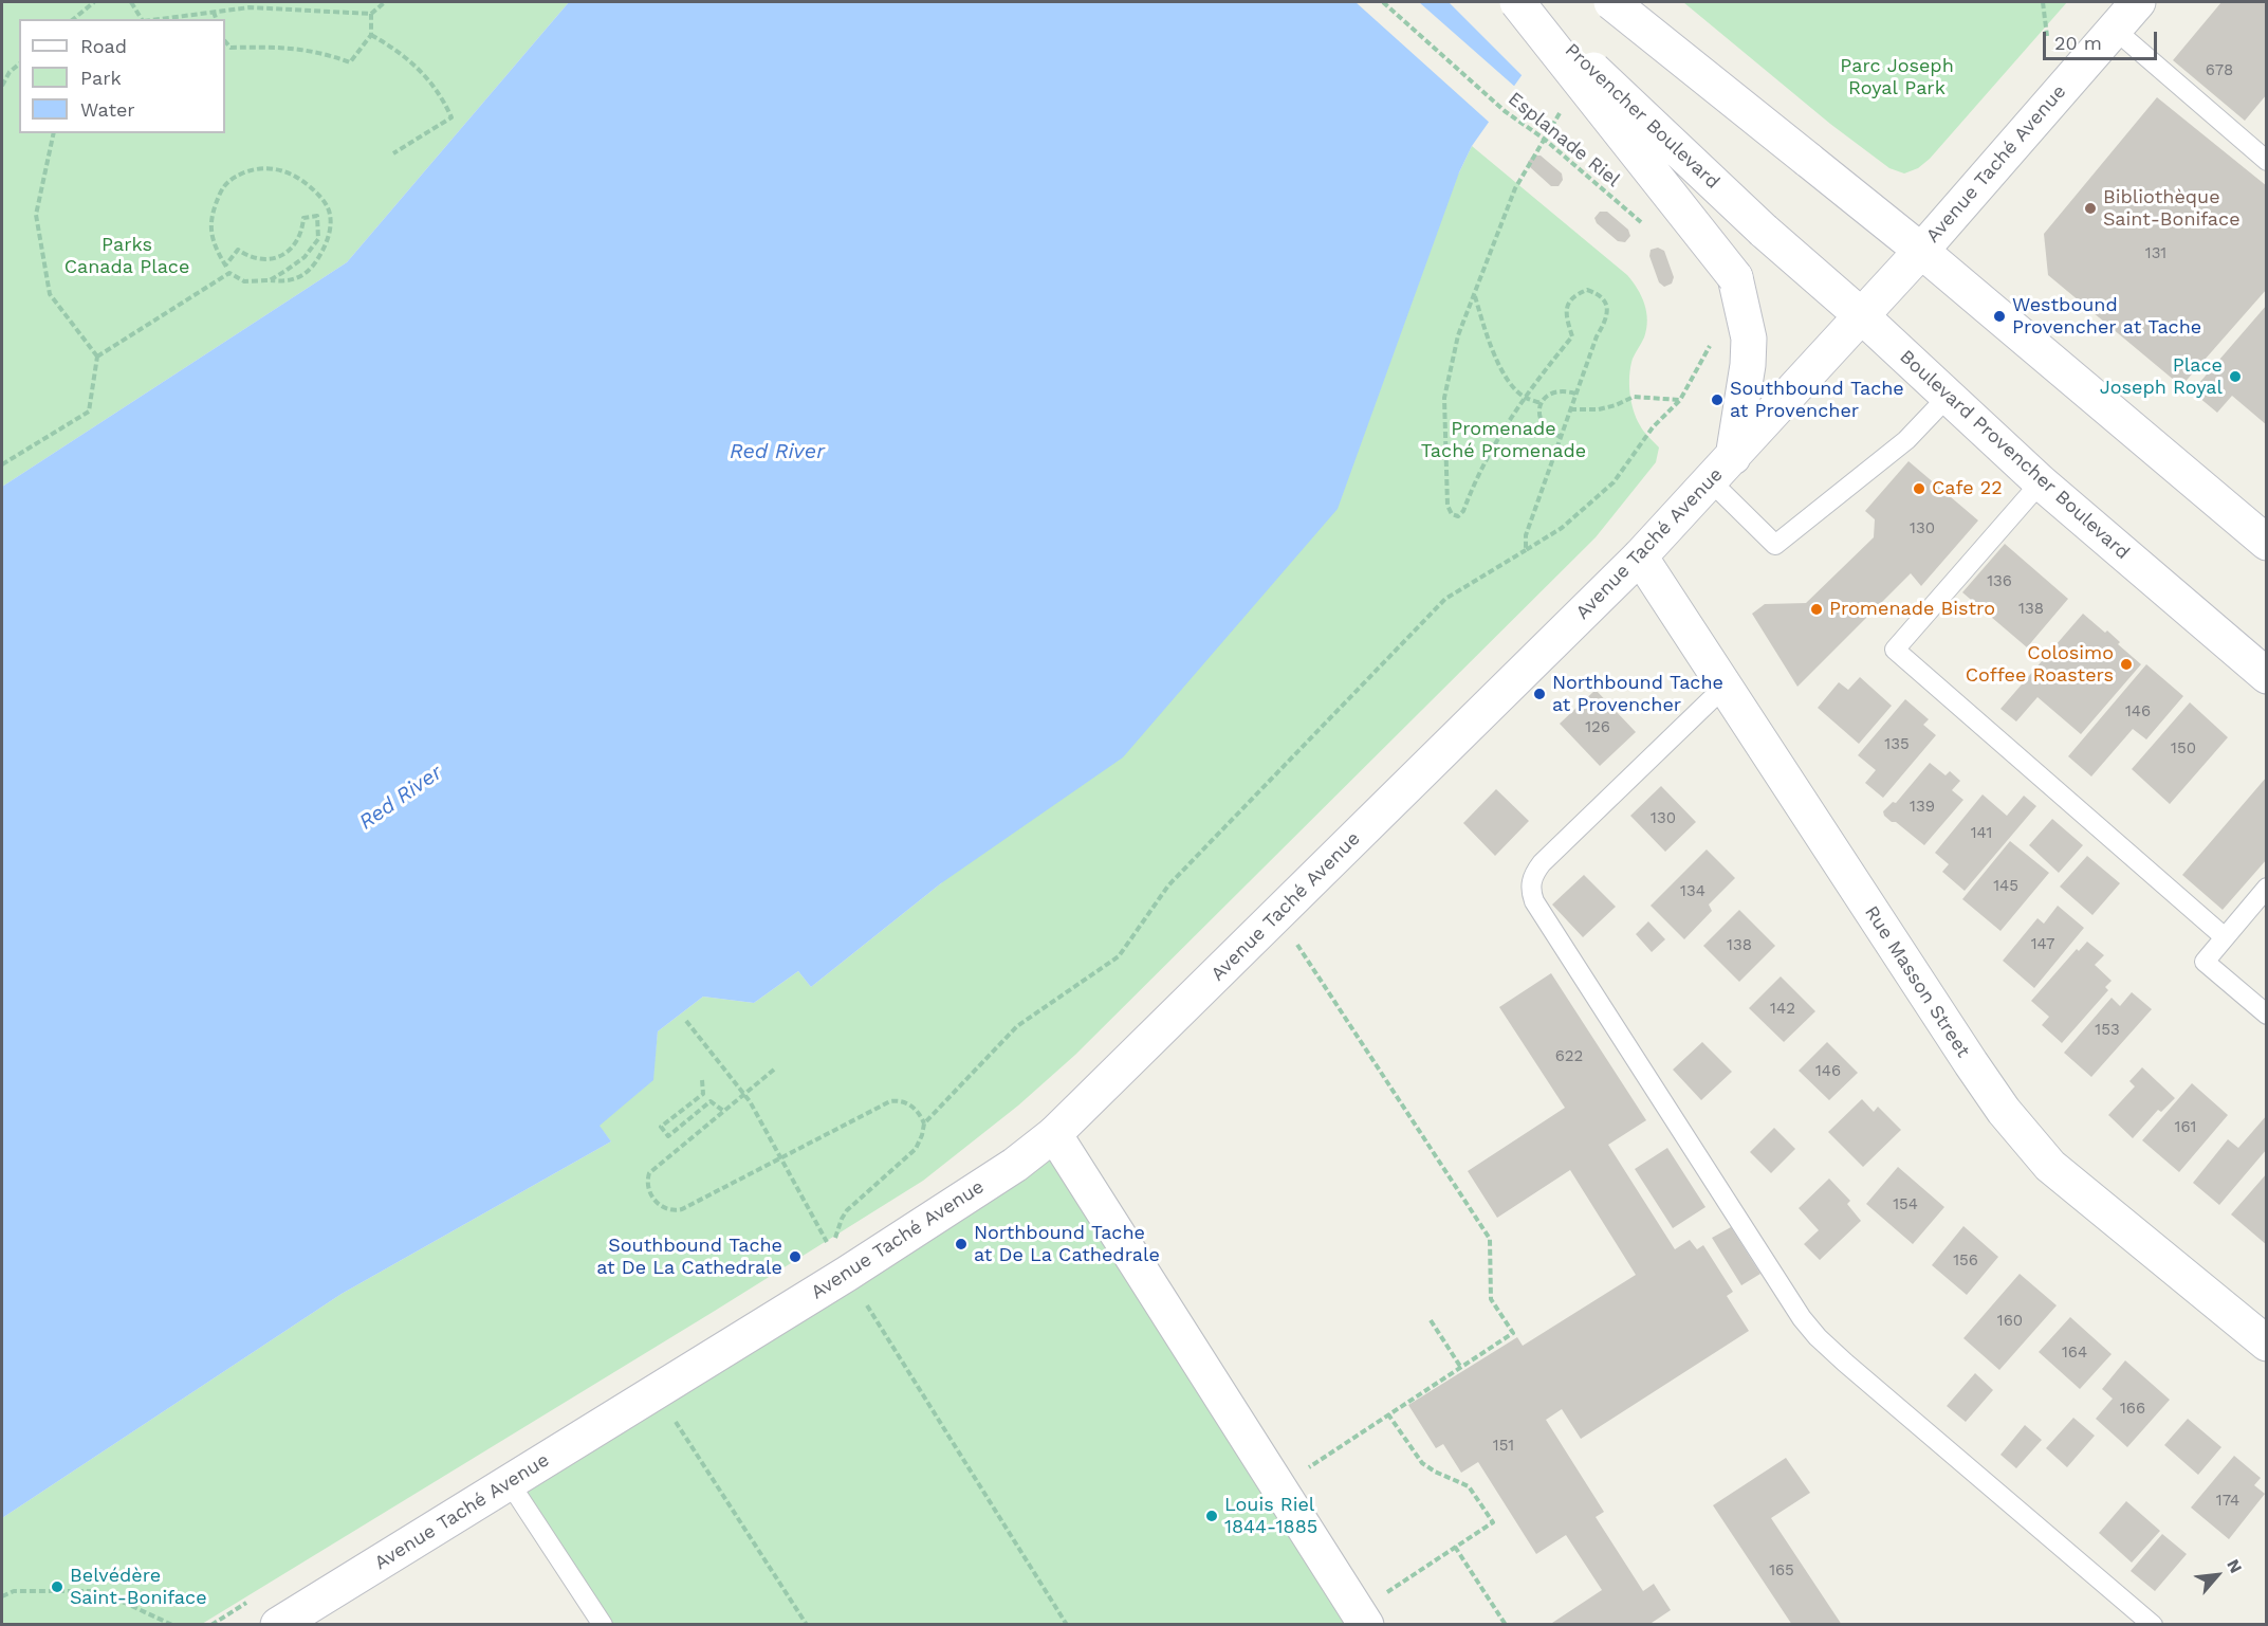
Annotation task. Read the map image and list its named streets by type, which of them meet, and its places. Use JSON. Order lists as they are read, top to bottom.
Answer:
{
  "streets": {
    "street": [
      "Provencher Boulevard",
      "Avenue Taché Avenue",
      "Boulevard Provencher Boulevard",
      "Rue Masson Street"
    ],
    "path": ["Esplanade Riel"]
  },
  "crossings": [
    ["Provencher Boulevard", "Boulevard Provencher Boulevard"],
    ["Avenue Taché Avenue", "Boulevard Provencher Boulevard"],
    ["Avenue Taché Avenue", "Rue Masson Street"]
  ],
  "water": ["Red River"],
  "parks": ["Parc Joseph Royal Park", "Parks Canada Place", "Promenade Taché Promenade"],
  "places": [
    "Bibliothèque Saint-Boniface",
    "Westbound Provencher at Tache",
    "Place Joseph Royal",
    "Southbound Tache at Provencher",
    "Cafe 22",
    "Promenade Bistro",
    "Colosimo Coffee Roasters",
    "Northbound Tache at Provencher",
    "Northbound Tache at De La Cathedrale",
    "Southbound Tache at De La Cathedrale",
    "Louis Riel 1844-1885",
    "Belvédère Saint-Boniface"
  ],
  "house_numbers": [
    "678",
    "131",
    "130",
    "136",
    "138",
    "146",
    "126",
    "135",
    "150",
    "139",
    "130",
    "141",
    "145",
    "134",
    "147",
    "138",
    "142",
    "153",
    "622",
    "146",
    "161",
    "154",
    "156",
    "160",
    "164",
    "166",
    "151",
    "174",
    "165"
  ],
  "legend": ["Road", "Park", "Water"],
  "scale_bar": "20 m",
  "north": "top right"
}
